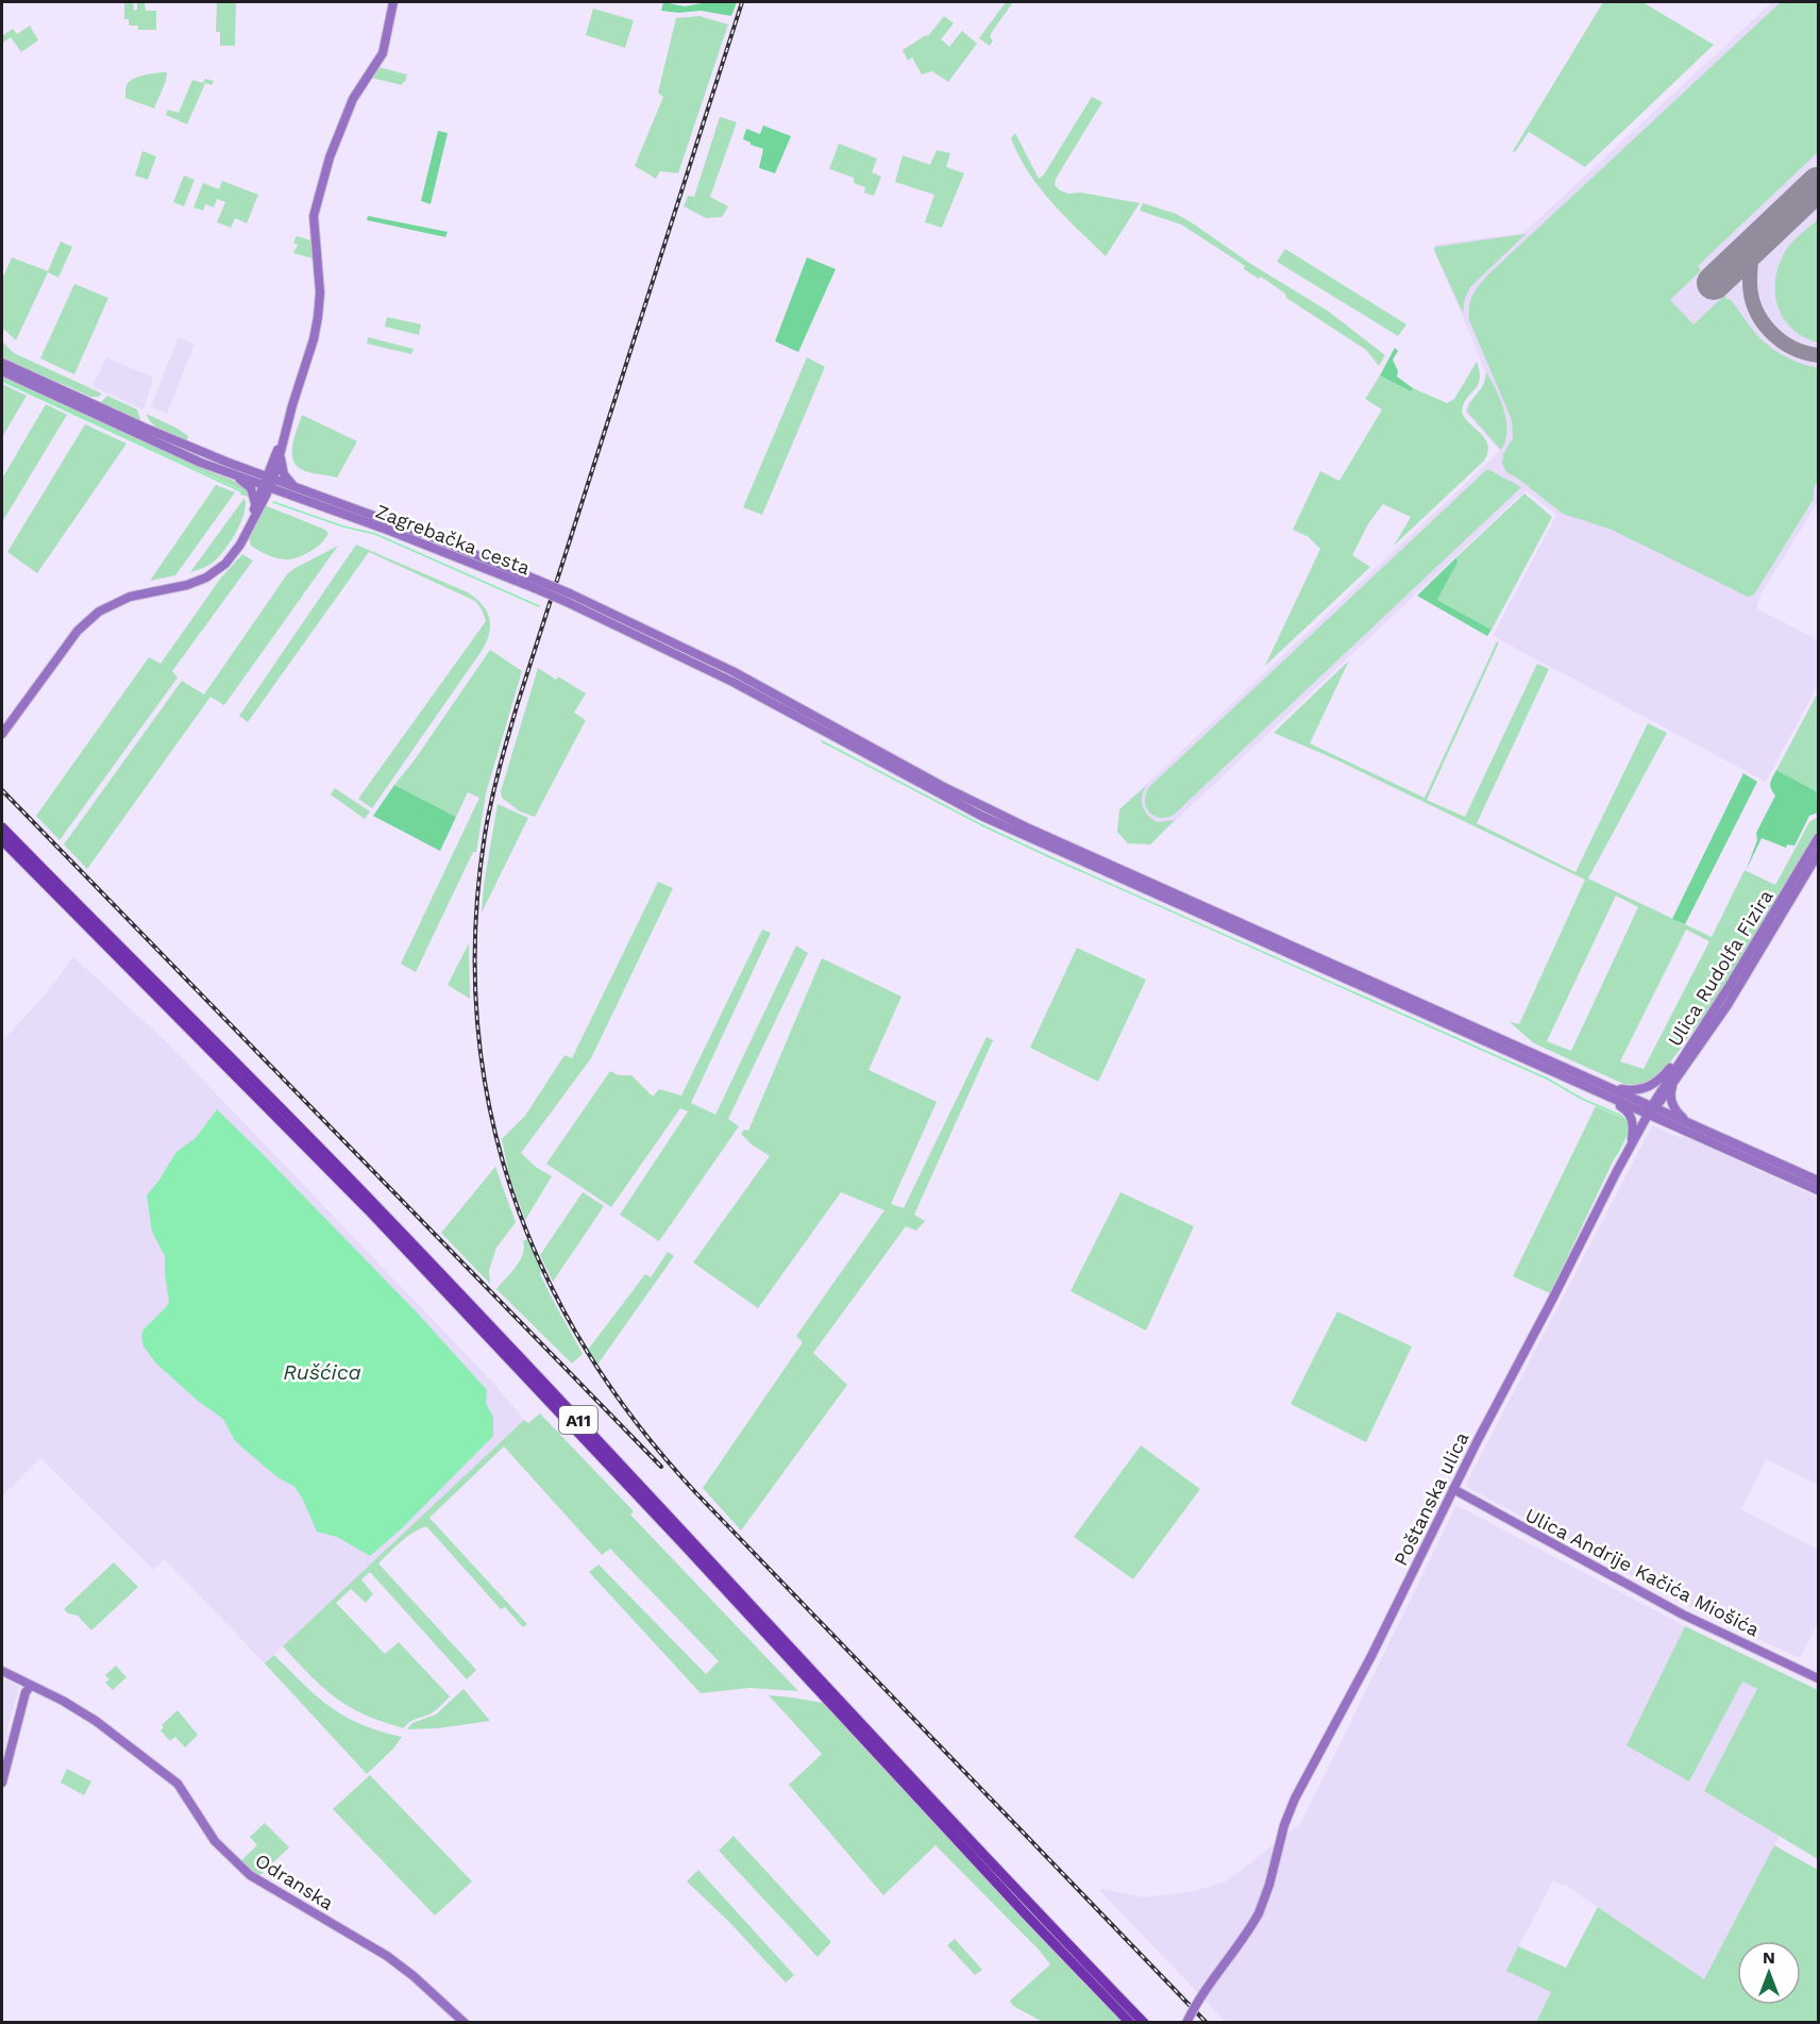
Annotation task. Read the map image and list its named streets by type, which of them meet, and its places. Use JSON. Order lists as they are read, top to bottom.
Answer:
{
  "streets": {
    "highway": ["A11"],
    "main road": [
      "Zagrebačka cesta",
      "Ulica Rudolfa Fizira",
      "Poštanska ulica",
      "Ulica Andrije Kačića Miošića",
      "Odranska"
    ]
  },
  "crossings": [
    ["Ulica Rudolfa Fizira", "Poštanska ulica"],
    ["Poštanska ulica", "Ulica Andrije Kačića Miošića"]
  ],
  "water": ["Rušćica"],
  "north": "top"
}
